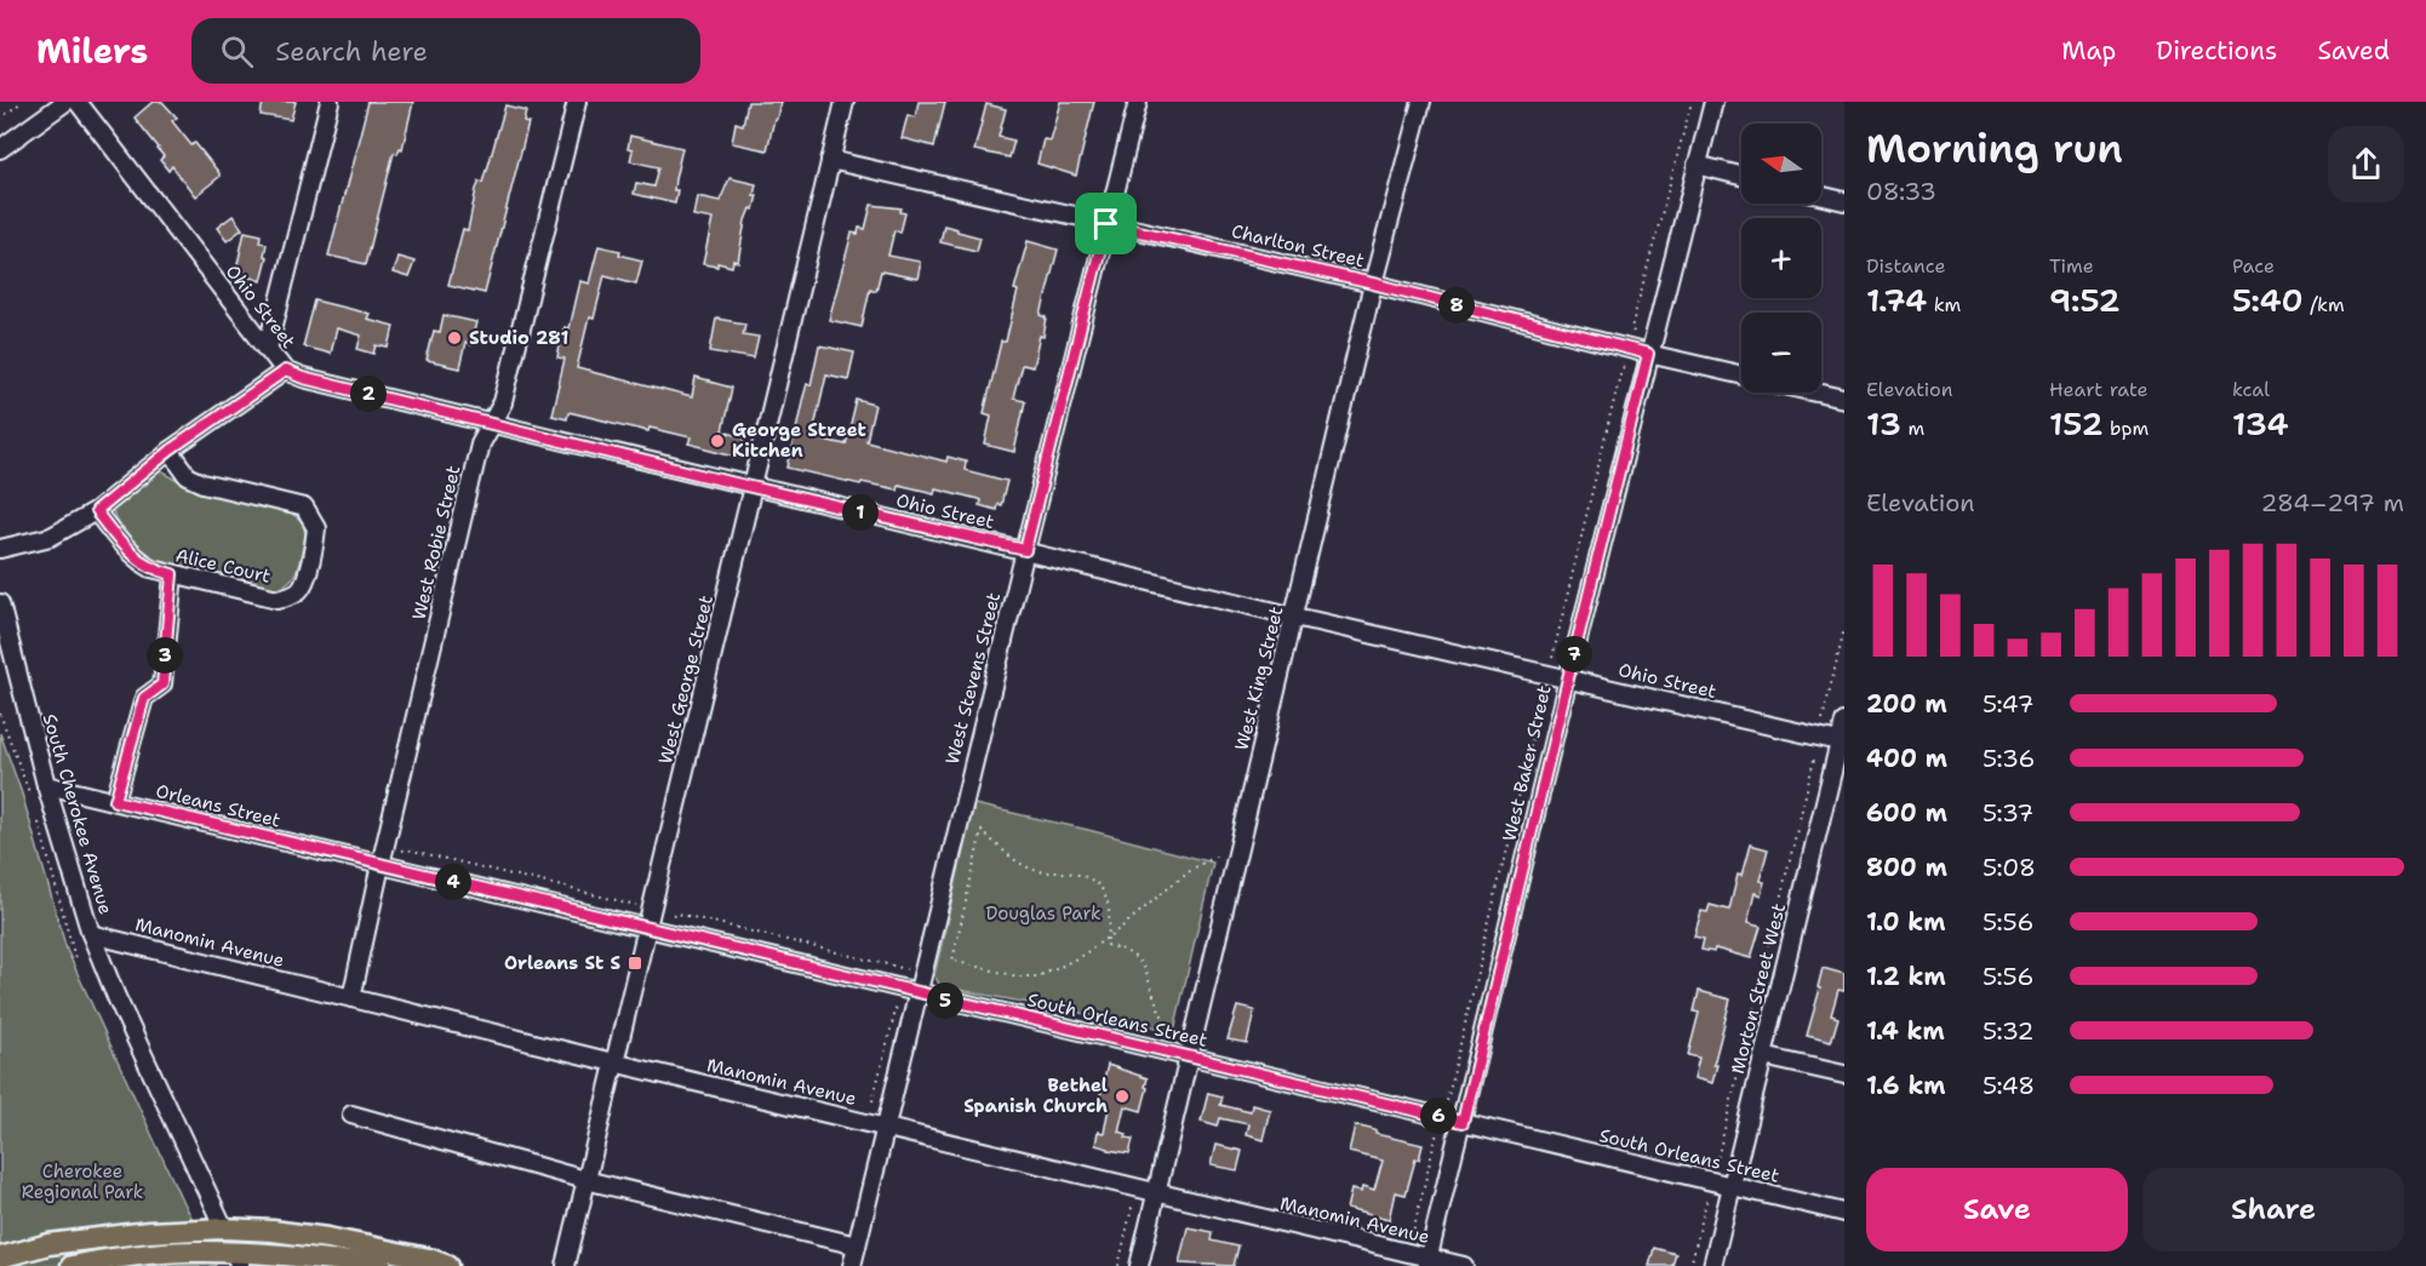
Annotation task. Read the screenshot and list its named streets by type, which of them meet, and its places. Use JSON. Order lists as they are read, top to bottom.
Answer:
{
  "streets": {
    "street": [
      "Charlton Street",
      "Ohio Street",
      "West Robie Street",
      "Alice Court",
      "West Stevens Street",
      "West King Street",
      "West George Street",
      "West Baker Street",
      "Orleans Street",
      "South Cherokee Avenue",
      "Manomin Avenue",
      "Morton Street West",
      "South Orleans Street"
    ]
  },
  "crossings": [
    ["Charlton Street", "West Stevens Street"],
    ["Charlton Street", "West King Street"],
    ["Charlton Street", "West George Street"],
    ["Charlton Street", "West Baker Street"],
    ["Ohio Street", "West Robie Street"],
    ["Ohio Street", "West Stevens Street"],
    ["Ohio Street", "West King Street"],
    ["Ohio Street", "West George Street"],
    ["Ohio Street", "West Baker Street"],
    ["Ohio Street", "Morton Street West"],
    ["West Robie Street", "Orleans Street"],
    ["West Robie Street", "Manomin Avenue"],
    ["West Robie Street", "South Orleans Street"],
    ["West Stevens Street", "Manomin Avenue"],
    ["West Stevens Street", "South Orleans Street"],
    ["West King Street", "Manomin Avenue"],
    ["West King Street", "South Orleans Street"],
    ["West George Street", "Manomin Avenue"],
    ["West George Street", "South Orleans Street"],
    ["West Baker Street", "Manomin Avenue"],
    ["West Baker Street", "South Orleans Street"],
    ["Orleans Street", "South Cherokee Avenue"],
    ["Orleans Street", "South Orleans Street"],
    ["South Cherokee Avenue", "Manomin Avenue"],
    ["Morton Street West", "South Orleans Street"]
  ],
  "parks": ["Douglas Park", "Cherokee Regional Park"],
  "places": {
    "other": ["Studio 281", "George Street Kitchen", "Bethel Spanish Church"],
    "transit": ["Orleans St S"]
  },
  "north": "left",
  "page": {
    "header": "Milers",
    "search": "Search here",
    "nav": ["Map", "Directions", "Saved"],
    "heading": ["Morning run", "08:33"],
    "map_buttons": ["+", "−"],
    "stats": [
      ["Distance", "1.74 km"],
      ["Time", "9:52"],
      ["Pace", "5:40 /km"],
      ["Elevation", "13 m"],
      ["Heart rate", "152 bpm"],
      ["kcal", "134"]
    ],
    "pins": [
      "8",
      "2",
      "1",
      "7",
      "3",
      "4",
      "5",
      "6"
    ],
    "chart": ["Elevation", "284–297 m"],
    "list": [
      {
        "name": "200 m",
        "note": "5:47"
      },
      {
        "name": "400 m",
        "note": "5:36"
      },
      {
        "name": "600 m",
        "note": "5:37"
      },
      {
        "name": "800 m",
        "note": "5:08"
      },
      {
        "name": "1.0 km",
        "note": "5:56"
      },
      {
        "name": "1.2 km",
        "note": "5:56"
      },
      {
        "name": "1.4 km",
        "note": "5:32"
      },
      {
        "name": "1.6 km",
        "note": "5:48"
      }
    ],
    "buttons": ["Save", "Share"]
  }
}
